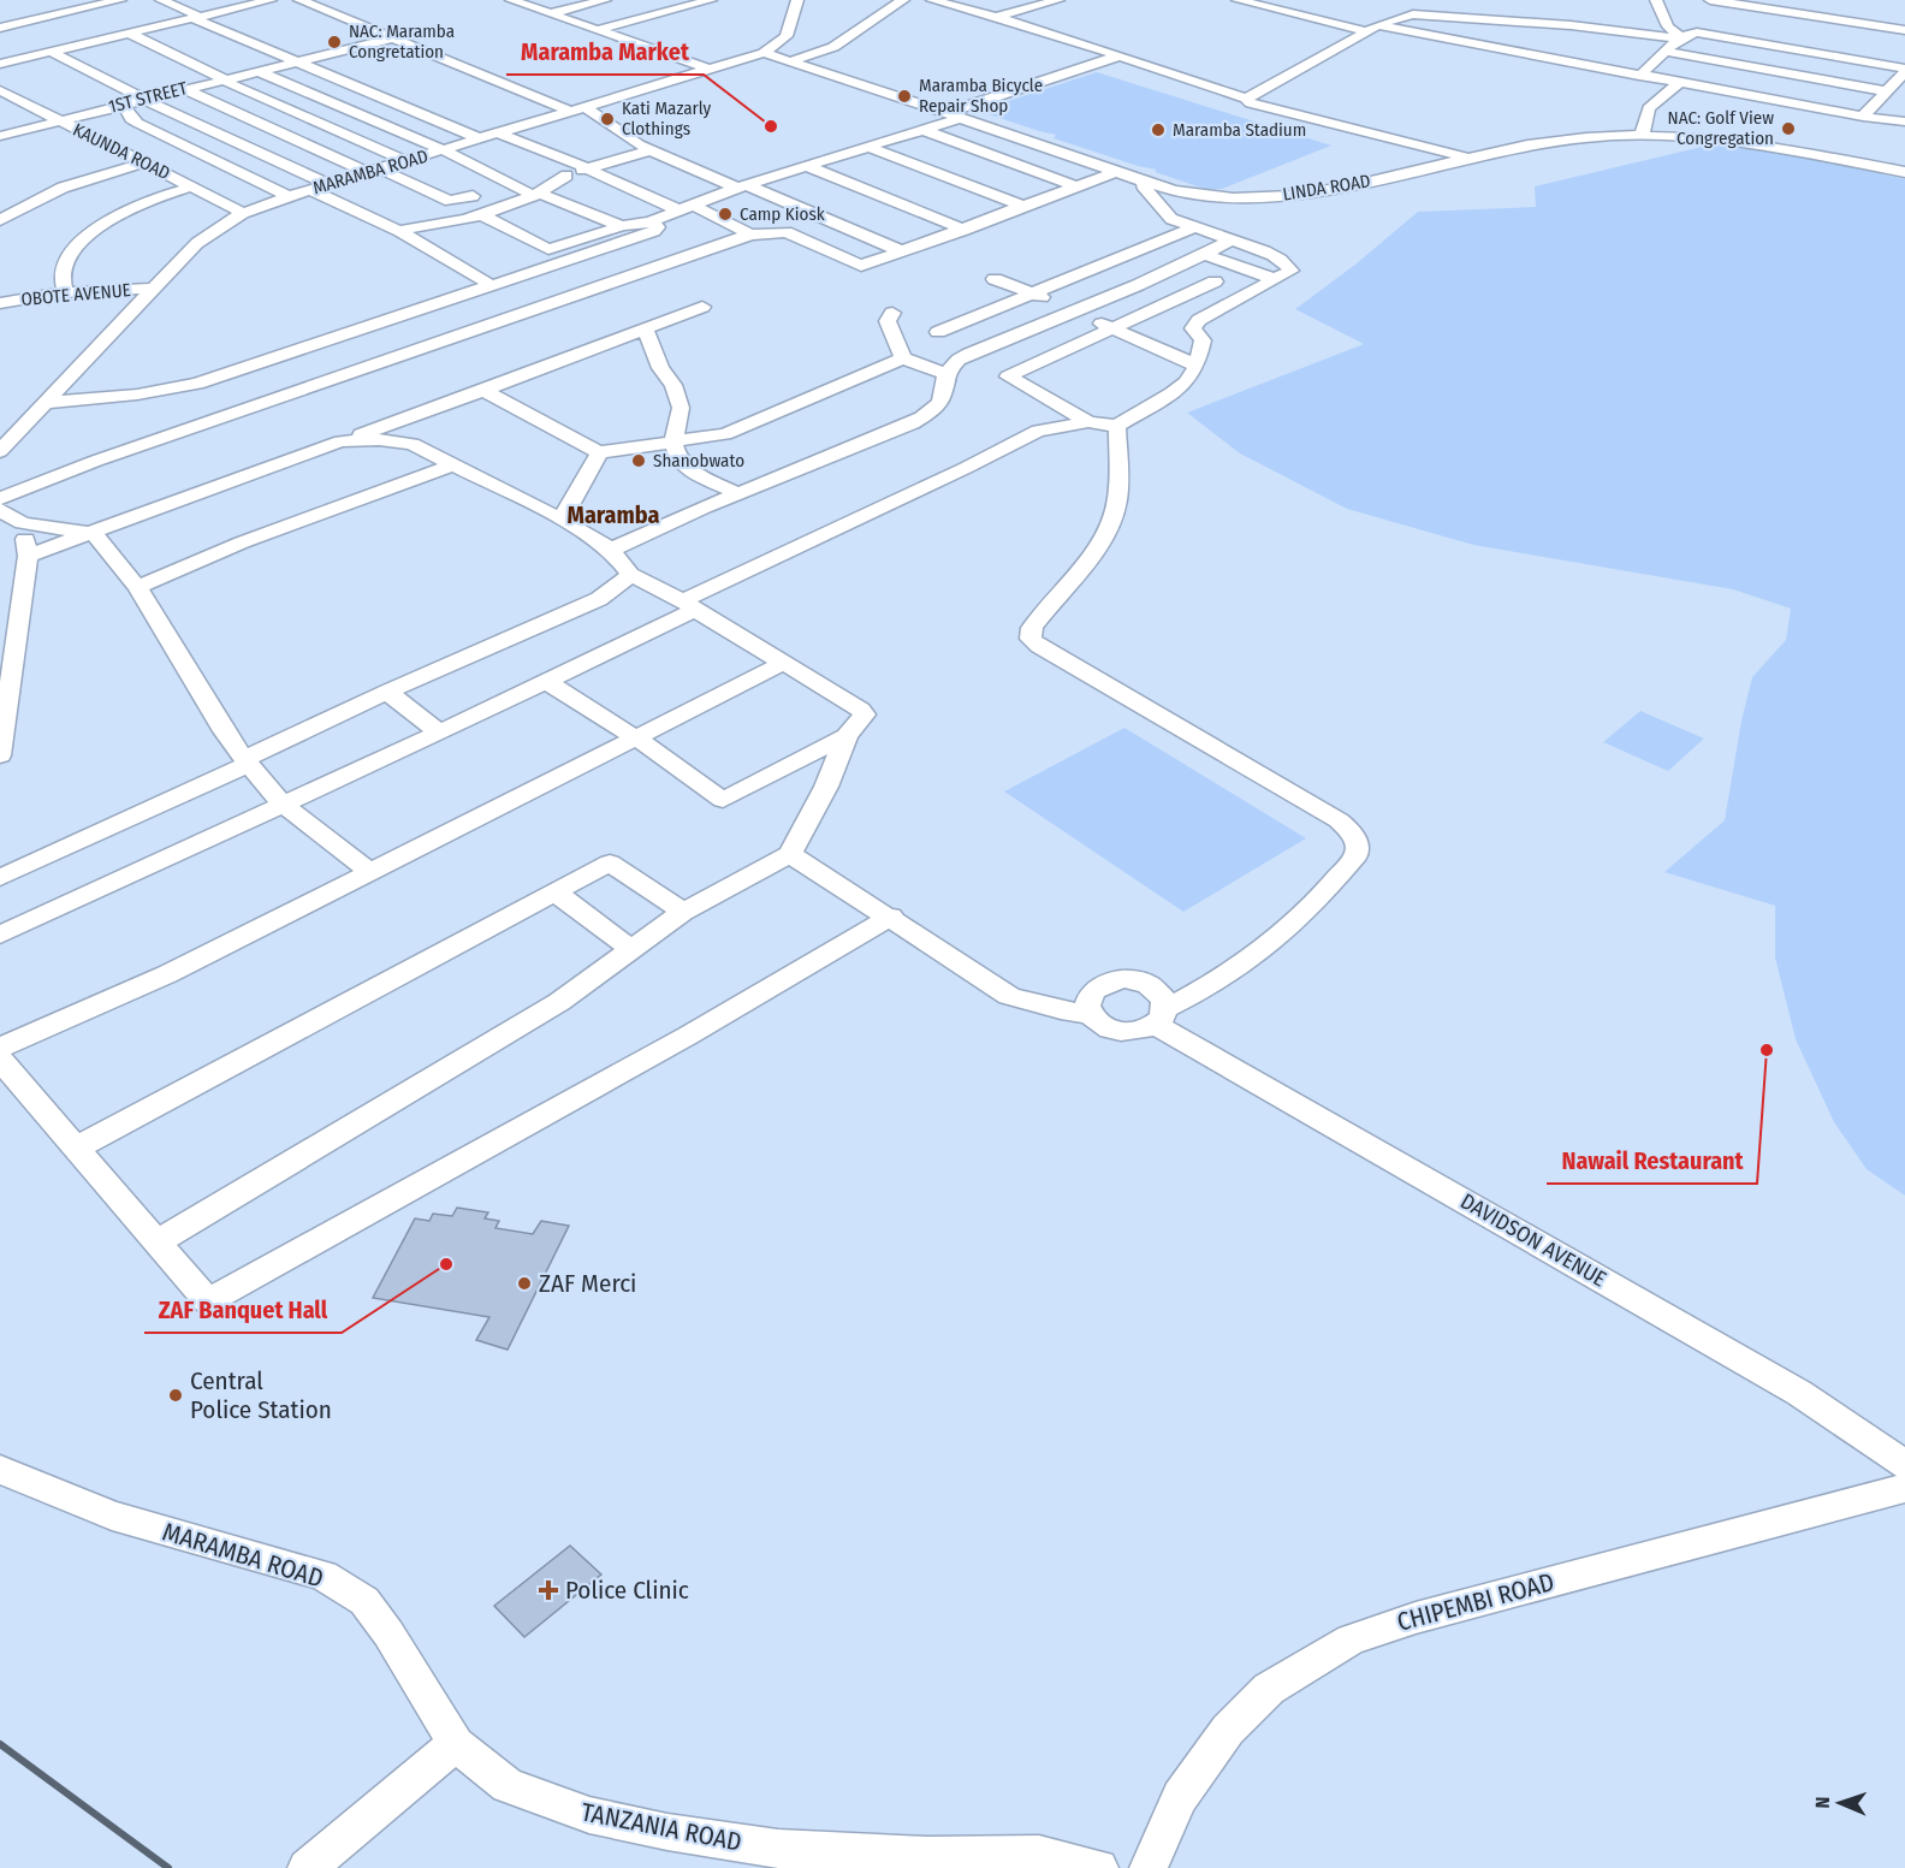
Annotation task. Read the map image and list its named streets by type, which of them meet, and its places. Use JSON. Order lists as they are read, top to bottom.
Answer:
{
  "streets": {
    "street": [
      "1ST STREET",
      "KAUNDA ROAD",
      "MARAMBA ROAD",
      "LINDA ROAD",
      "OBOTE AVENUE",
      "DAVIDSON AVENUE",
      "CHIPEMBI ROAD",
      "TANZANIA ROAD"
    ]
  },
  "crossings": [
    ["1ST STREET", "KAUNDA ROAD"],
    ["KAUNDA ROAD", "MARAMBA ROAD"],
    ["MARAMBA ROAD", "LINDA ROAD"],
    ["MARAMBA ROAD", "OBOTE AVENUE"],
    ["MARAMBA ROAD", "TANZANIA ROAD"]
  ],
  "districts": ["Maramba"],
  "places": {
    "other": [
      "NAC: Maramba Congretation",
      "Maramba Bicycle Repair Shop",
      "Kati Mazarly Clothings",
      "Maramba Market",
      "NAC: Golf View Congregation",
      "Maramba Stadium",
      "Camp Kiosk",
      "Shanobwato",
      "Nawail Restaurant",
      "ZAF Banquet Hall",
      "ZAF Merci",
      "Central Police Station"
    ],
    "health": ["Police Clinic"]
  },
  "north": "left"
}
